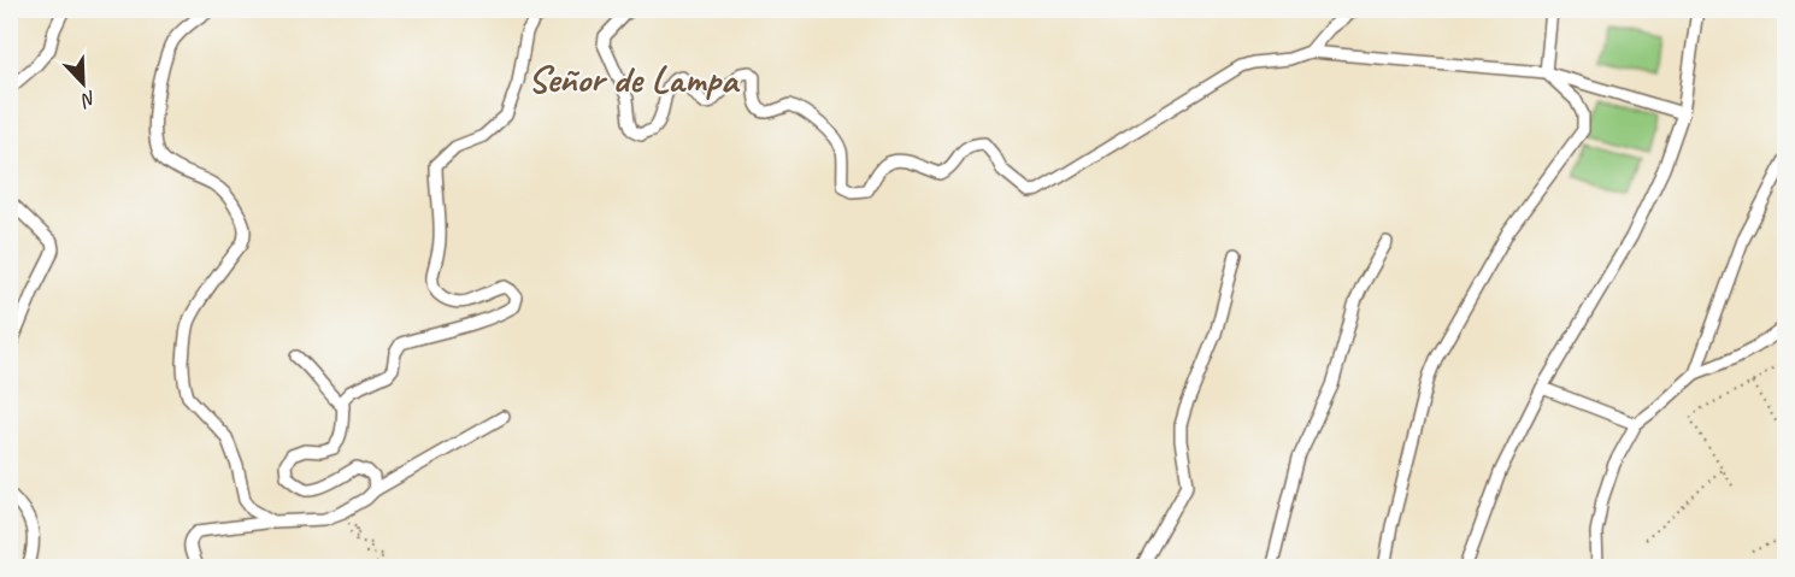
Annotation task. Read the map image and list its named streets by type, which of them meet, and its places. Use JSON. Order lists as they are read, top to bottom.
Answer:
{
  "districts": ["Señor de Lampa"],
  "north": "bottom right"
}
